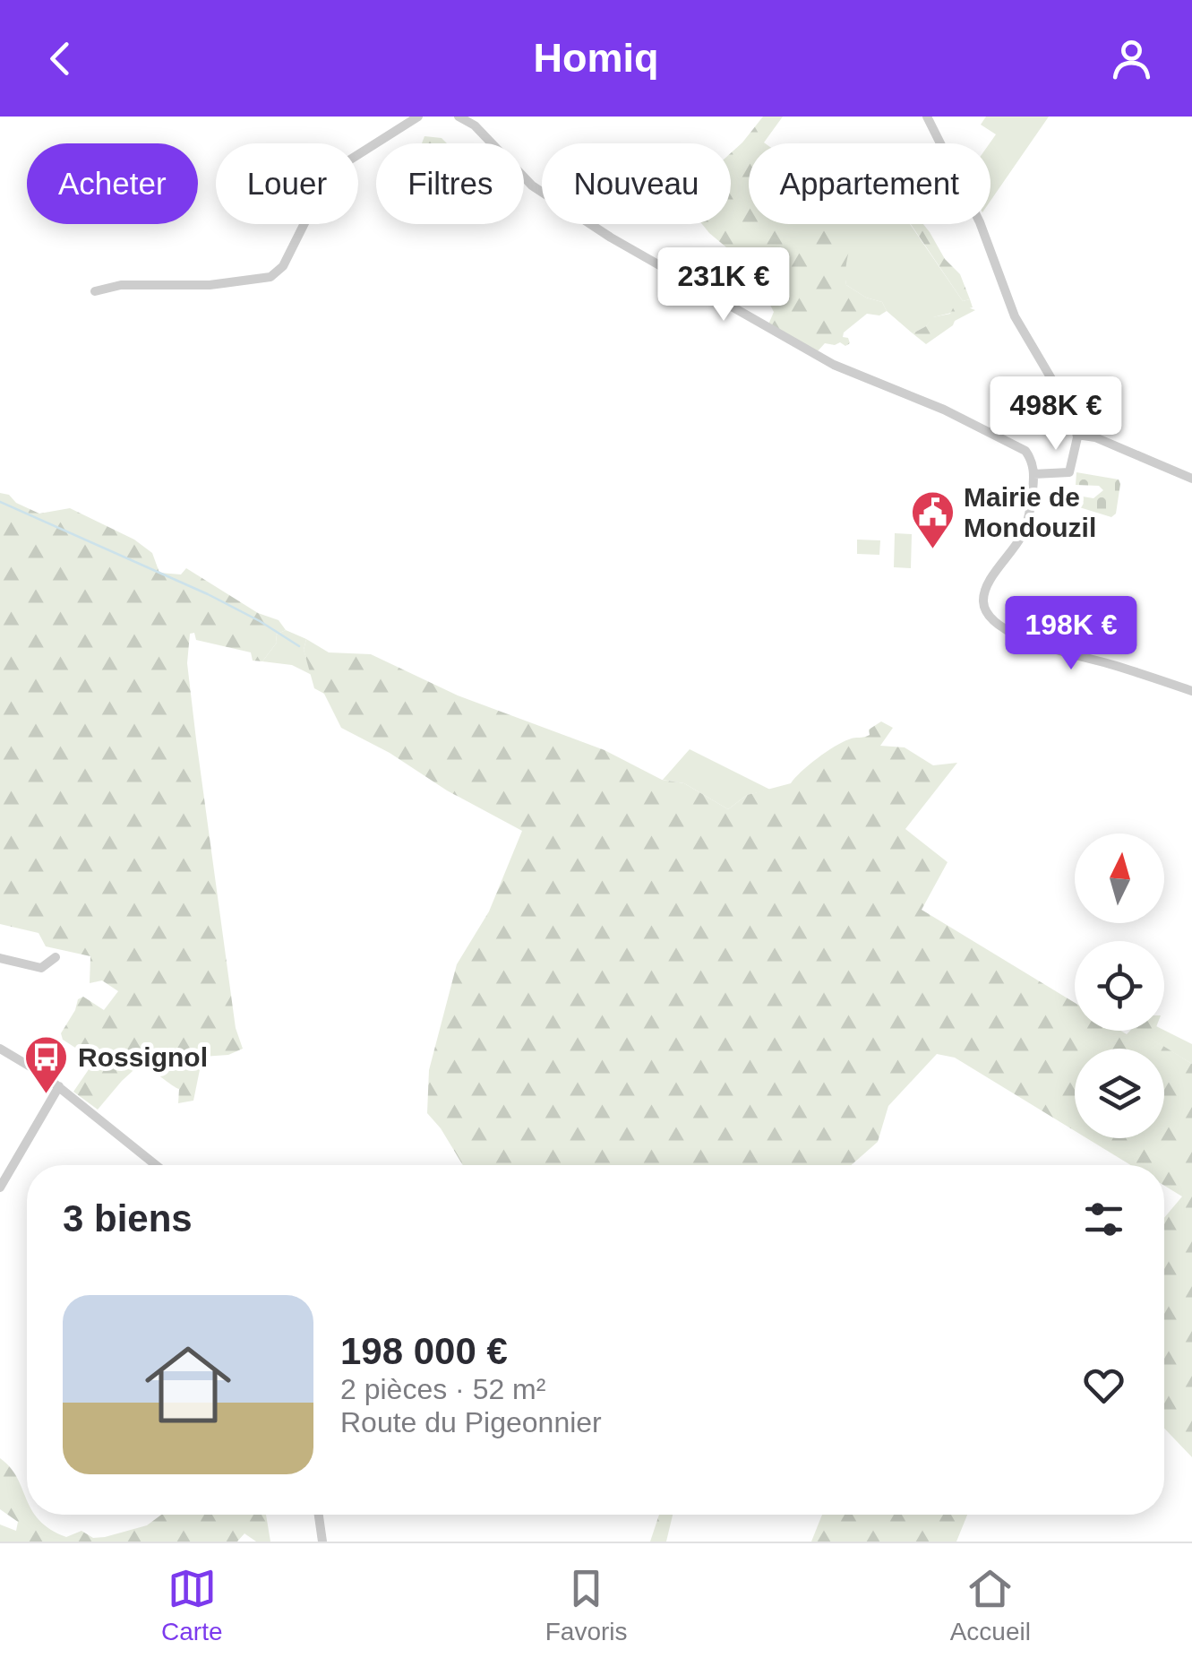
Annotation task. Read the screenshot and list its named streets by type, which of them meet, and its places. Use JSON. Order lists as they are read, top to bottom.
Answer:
{
  "places": {
    "public building": ["Mairie de Mondouzil"],
    "bus stop": ["Rossignol"]
  },
  "north": "top",
  "page": {
    "header": "Homiq",
    "chip": [
      "Acheter",
      "Louer",
      "Filtres",
      "Nouveau",
      "Appartement"
    ],
    "price": ["231K €", "498K €", "198K €"],
    "heading": "3 biens",
    "list": [
      {
        "name": "198 000 €",
        "note": "2 pièces · 52 m² · Route du Pigeonnier"
      }
    ],
    "tabs": ["Carte", "Favoris", "Accueil"]
  }
}
